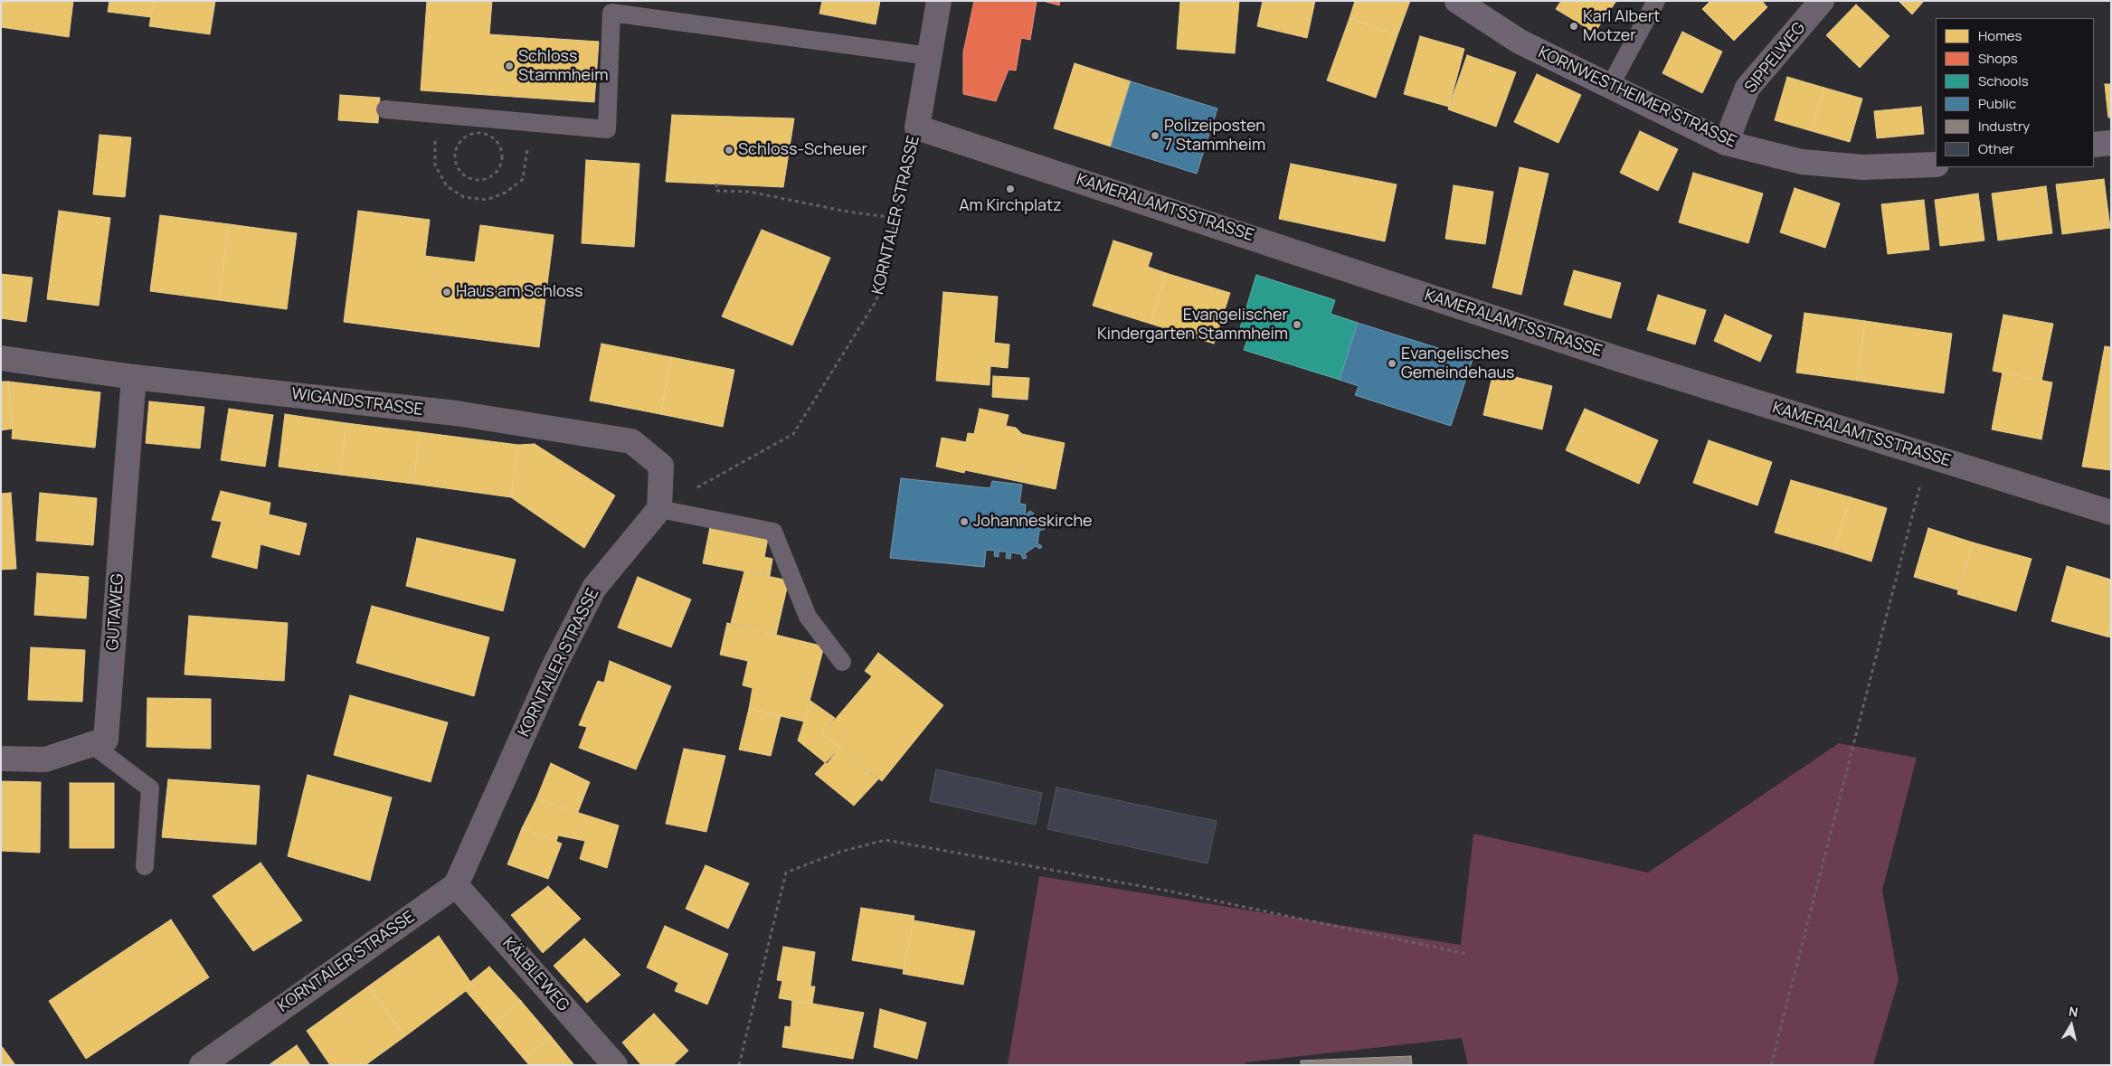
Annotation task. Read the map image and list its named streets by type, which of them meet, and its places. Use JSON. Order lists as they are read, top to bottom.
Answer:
{
  "streets": {
    "street": [
      "SIPPELWEG",
      "KORNWESTHEIMER STRASSE",
      "KAMERALAMTSSTRASSE",
      "KORNTALER STRASSE",
      "WIGANDSTRASSE",
      "GUTAWEG",
      "KÄLBLEWEG"
    ]
  },
  "crossings": [
    ["SIPPELWEG", "KORNWESTHEIMER STRASSE"],
    ["KAMERALAMTSSTRASSE", "KORNTALER STRASSE"],
    ["KORNTALER STRASSE", "WIGANDSTRASSE"],
    ["KORNTALER STRASSE", "KÄLBLEWEG"],
    ["WIGANDSTRASSE", "GUTAWEG"]
  ],
  "places": [
    "Karl Albert Motzer",
    "Schloss Stammheim",
    "Polizeiposten 7 Stammheim",
    "Schloss-Scheuer",
    "Am Kirchplatz",
    "Haus am Schloss",
    "Evangelischer Kindergarten Stammheim",
    "Evangelisches Gemeindehaus",
    "Johanneskirche"
  ],
  "legend": [
    "Homes",
    "Shops",
    "Schools",
    "Public",
    "Industry",
    "Other"
  ],
  "north": "top"
}
